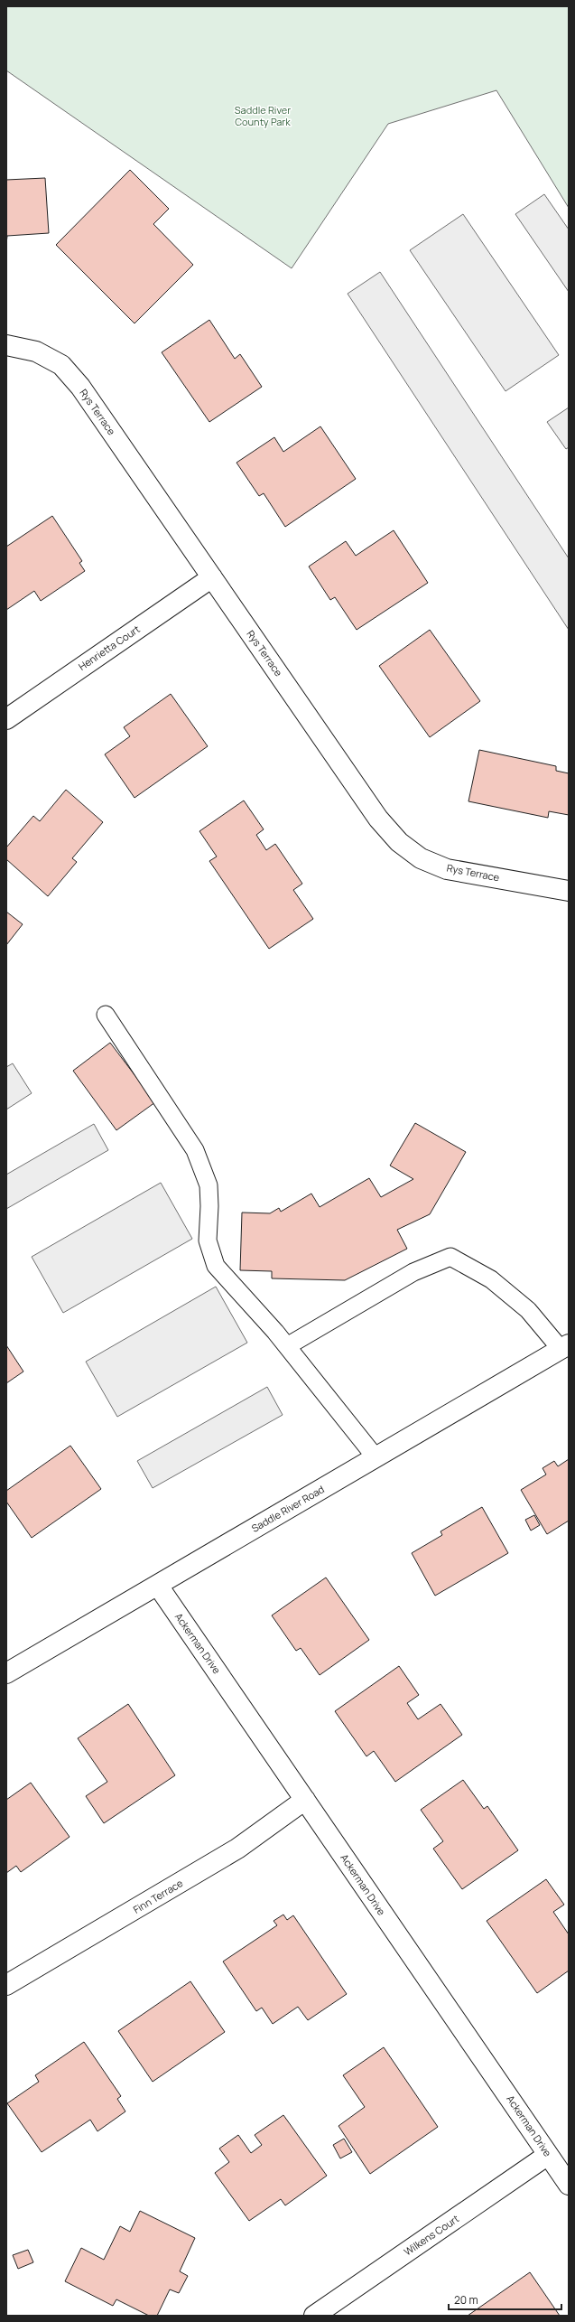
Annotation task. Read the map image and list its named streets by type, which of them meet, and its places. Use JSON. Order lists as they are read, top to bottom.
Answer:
{
  "streets": {
    "street": [
      "Rys Terrace",
      "Henrietta Court",
      "Saddle River Road",
      "Ackerman Drive",
      "Finn Terrace",
      "Wilkens Court"
    ]
  },
  "crossings": [
    ["Rys Terrace", "Henrietta Court"],
    ["Saddle River Road", "Ackerman Drive"],
    ["Ackerman Drive", "Finn Terrace"],
    ["Ackerman Drive", "Wilkens Court"]
  ],
  "parks": ["Saddle River County Park"],
  "scale_bar": "20 m"
}
